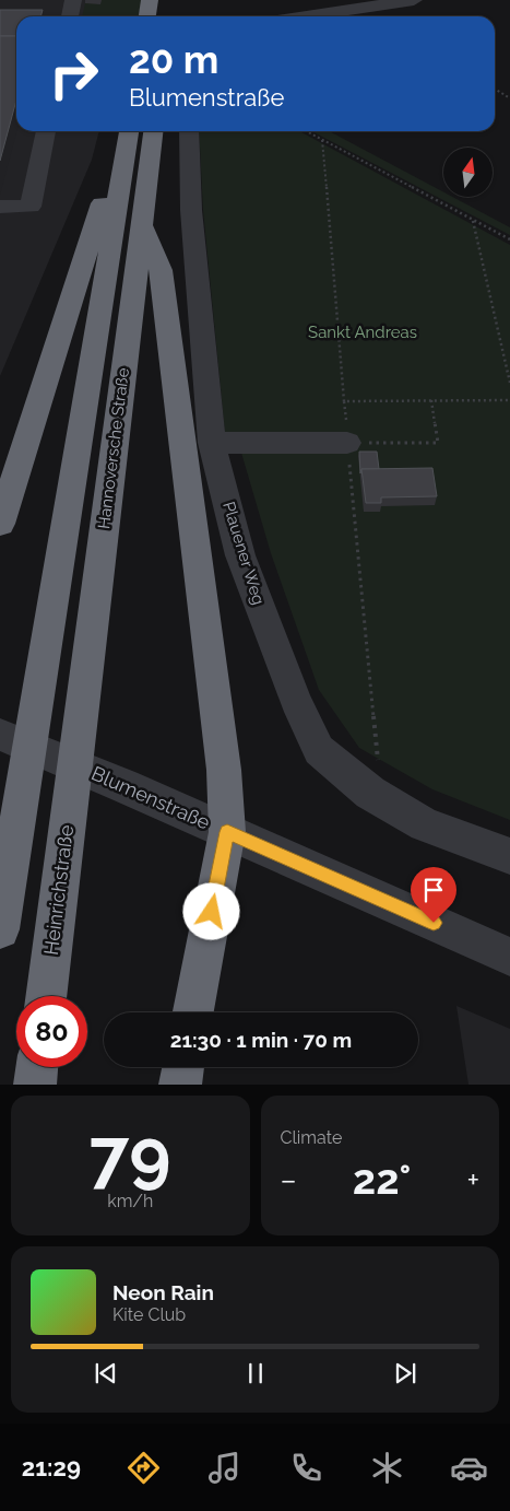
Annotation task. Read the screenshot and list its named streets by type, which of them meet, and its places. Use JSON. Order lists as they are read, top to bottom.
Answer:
{
  "streets": {
    "highway": ["Hannoversche Straße", "Heinrichstraße"],
    "street": ["Plauener Weg", "Blumenstraße"]
  },
  "crossings": [
    ["Hannoversche Straße", "Blumenstraße"],
    ["Hannoversche Straße", "Heinrichstraße"]
  ],
  "parks": ["Sankt Andreas"],
  "north": "top",
  "page": {
    "turn": ["20 m", "Blumenstraße"],
    "limit": "80",
    "trip": "21:30 · 1 min · 70 m",
    "tile": [
      ["79", "km/h"],
      "Climate"
    ],
    "heat": ["−", "22°", "+"],
    "song": ["Neon Rain", "Kite Club"],
    "tabs": "21:29"
  }
}
